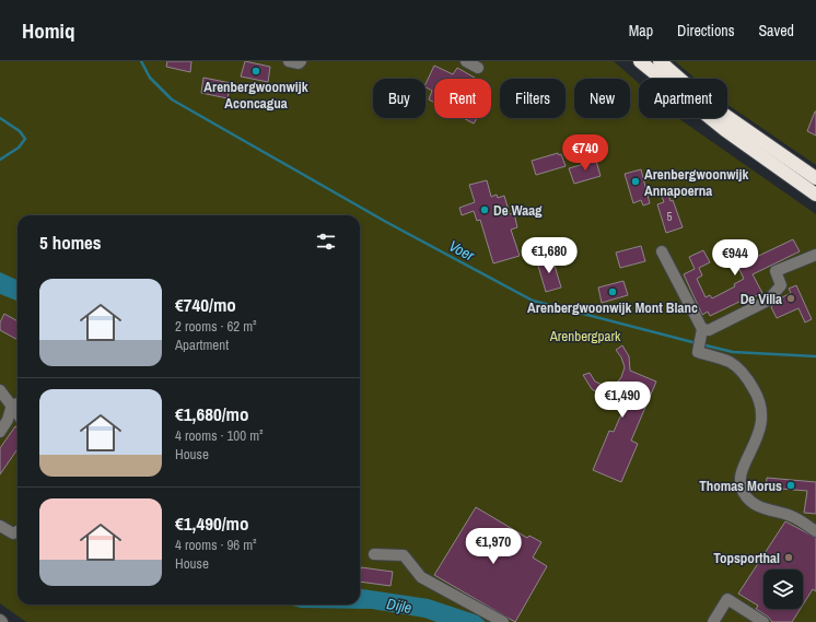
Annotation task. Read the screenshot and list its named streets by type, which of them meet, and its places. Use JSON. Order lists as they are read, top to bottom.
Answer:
{
  "water": ["Voer", "Dijle"],
  "parks": ["Arenbergpark"],
  "places": [
    "Arenbergwoonwijk Aconcagua",
    "Arenbergwoonwijk Annapoerna",
    "De Waag",
    "Arenbergwoonwijk Mont Blanc",
    "De Villa",
    "Thomas Morus",
    "Topsporthal"
  ],
  "house_numbers": ["5"],
  "page": {
    "header": "Homiq",
    "nav": ["Map", "Directions", "Saved"],
    "chip": [
      "Buy",
      "Rent",
      "Filters",
      "New",
      "Apartment"
    ],
    "price": [
      "€740",
      "€1,680",
      "€944",
      "€1,490",
      "€1,970"
    ],
    "heading": "5 homes",
    "list": [
      {
        "name": "€740/mo",
        "note": "2 rooms · 62 m² · Apartment"
      },
      {
        "name": "€1,680/mo",
        "note": "4 rooms · 100 m² · House"
      },
      {
        "name": "€1,490/mo",
        "note": "4 rooms · 96 m² · House"
      }
    ]
  }
}
